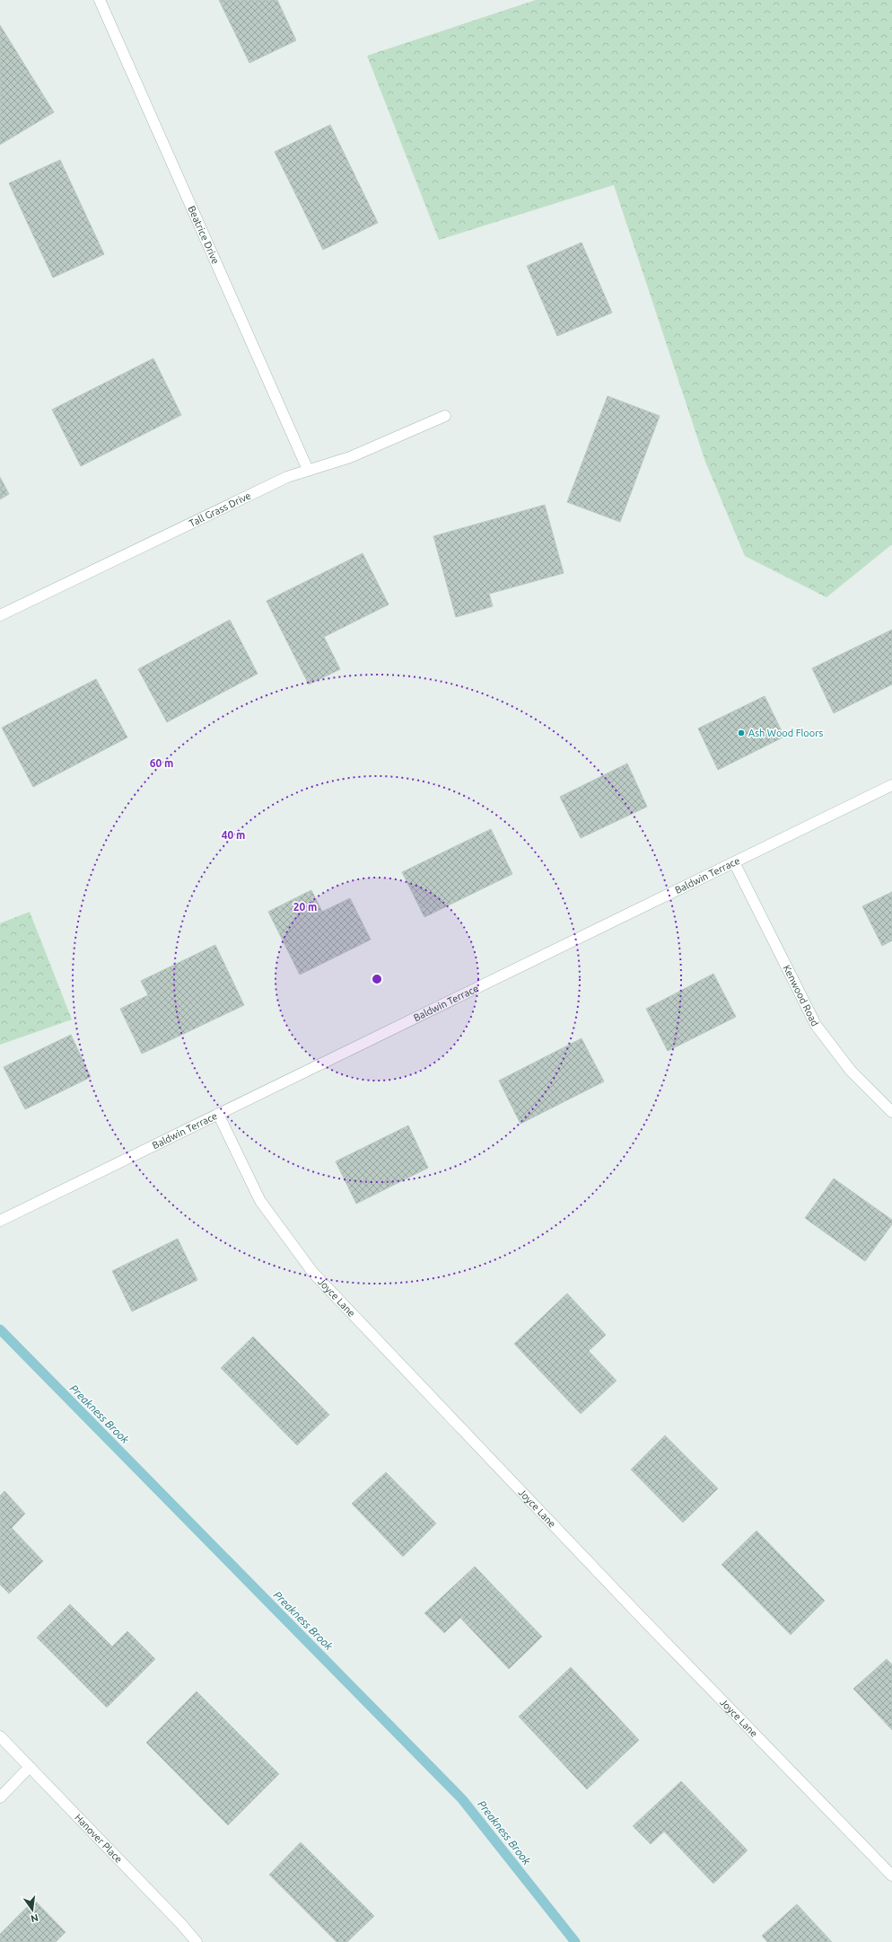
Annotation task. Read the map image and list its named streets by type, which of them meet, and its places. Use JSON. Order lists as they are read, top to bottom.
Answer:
{
  "streets": {
    "street": [
      "Beatrice Drive",
      "Tall Grass Drive",
      "Baldwin Terrace",
      "Kenwood Road",
      "Joyce Lane",
      "Hanover Place"
    ]
  },
  "crossings": [
    ["Beatrice Drive", "Tall Grass Drive"],
    ["Baldwin Terrace", "Kenwood Road"],
    ["Baldwin Terrace", "Joyce Lane"]
  ],
  "water": ["Preakness Brook"],
  "places": ["Ash Wood Floors"],
  "north": "bottom",
  "rings": ["60 m", "40 m", "20 m"]
}
